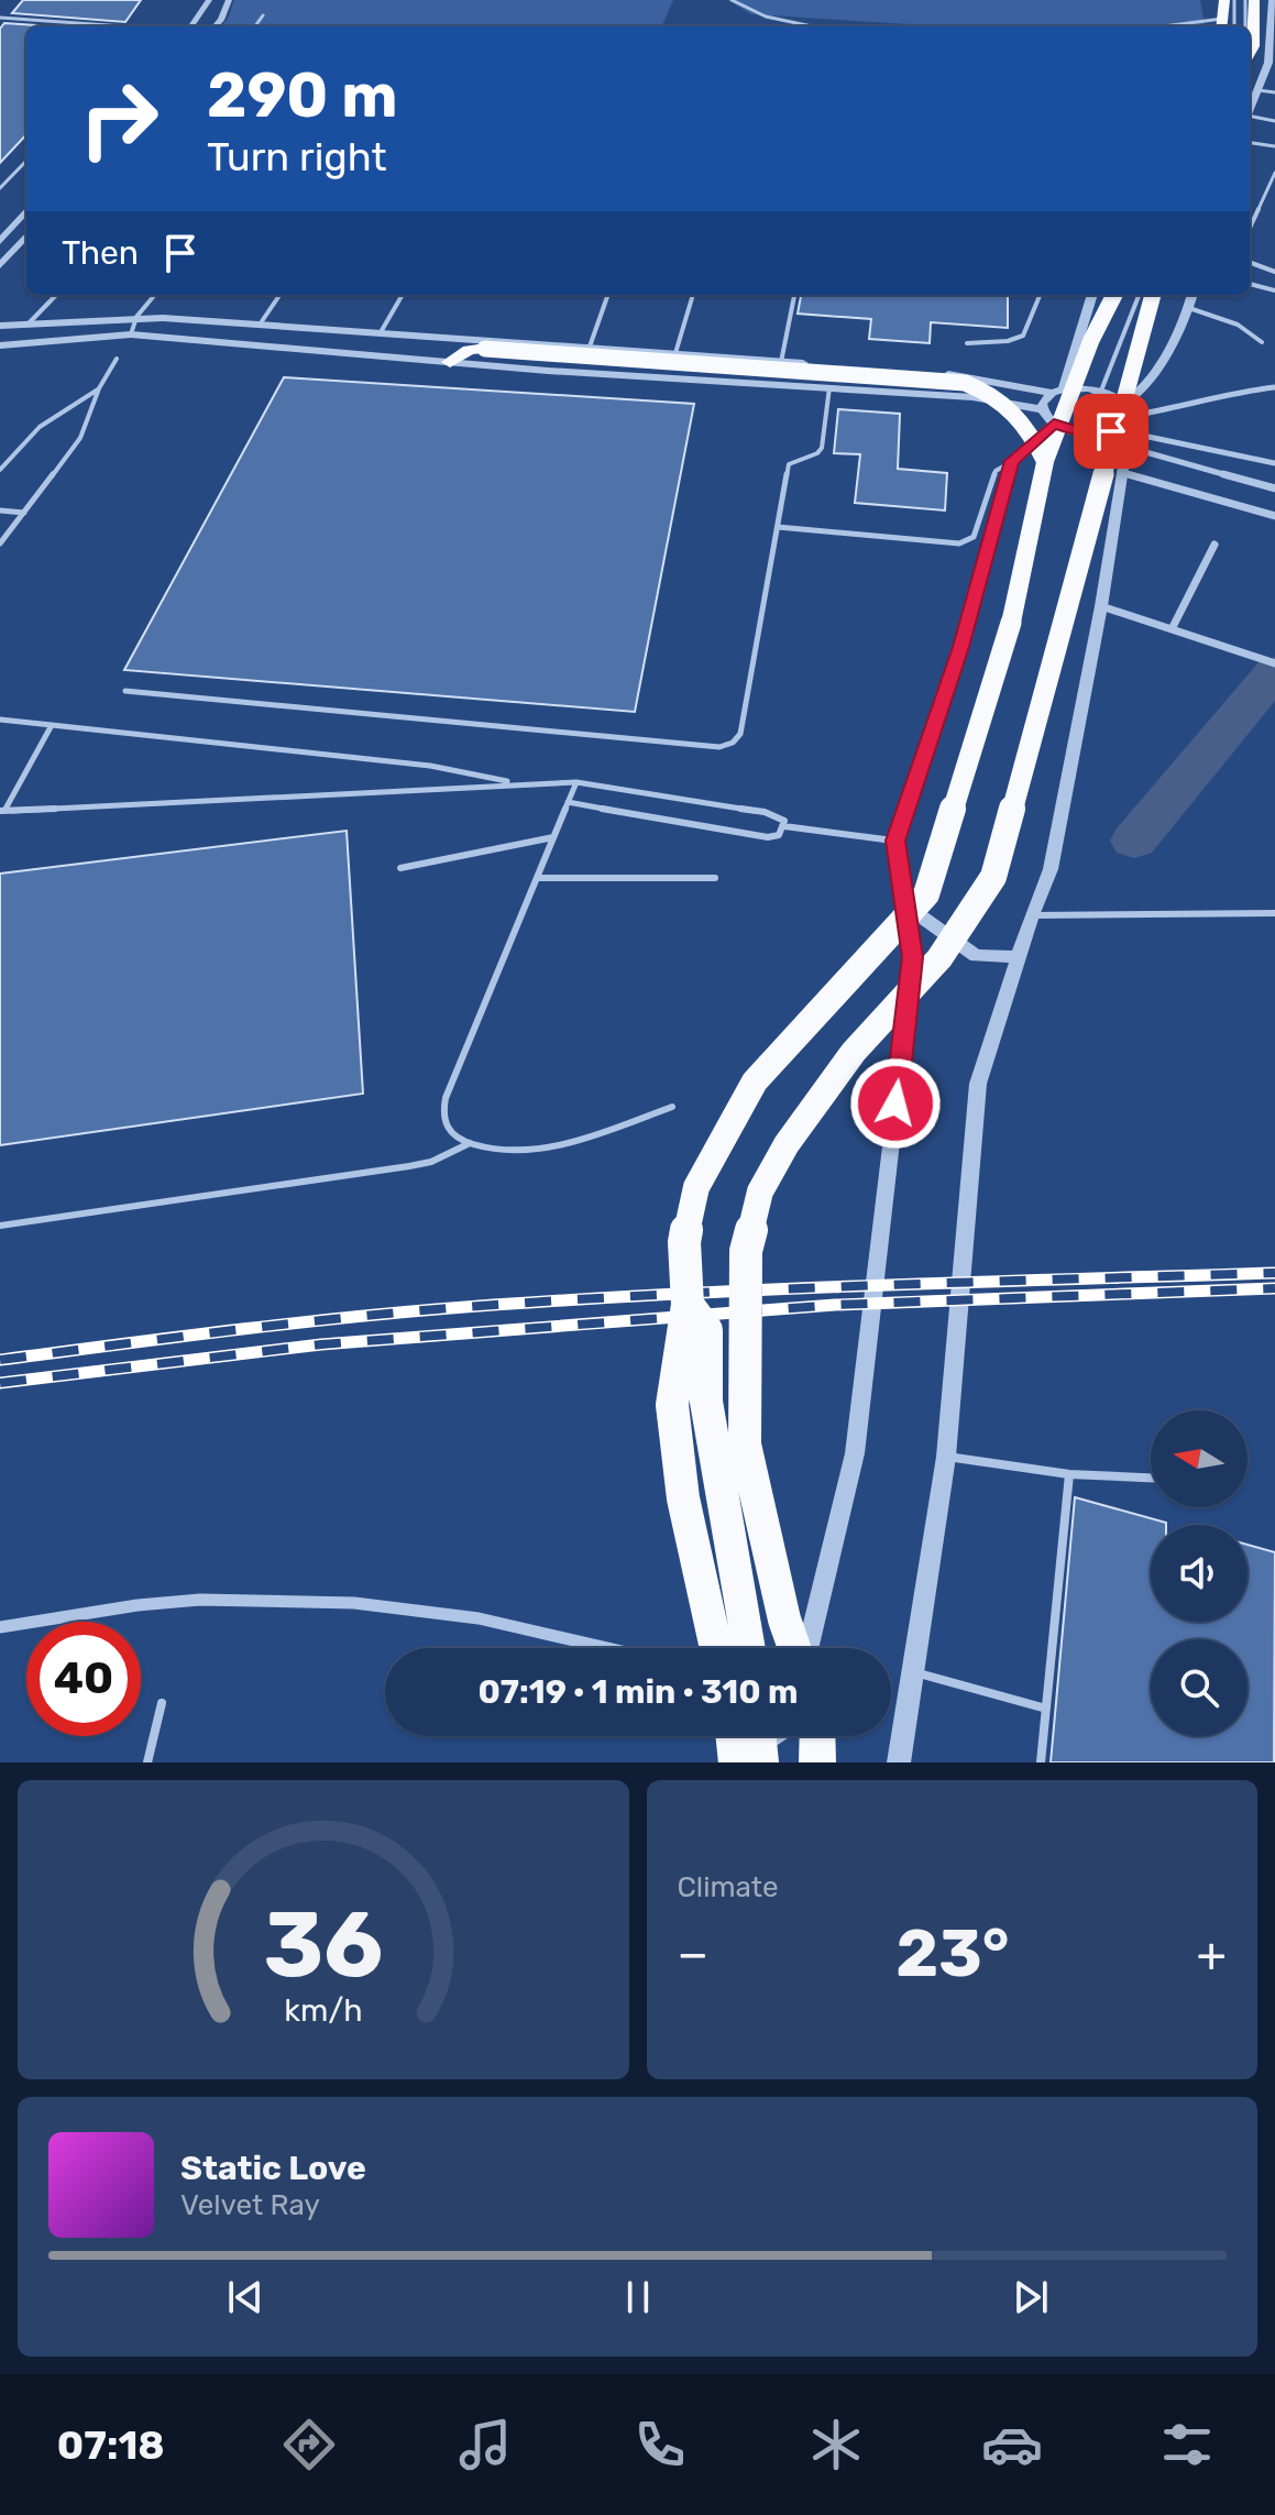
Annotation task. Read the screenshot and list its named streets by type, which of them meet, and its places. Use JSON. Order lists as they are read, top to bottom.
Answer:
{
  "north": "left",
  "page": {
    "turn": ["290 m", "Turn right"],
    "then": "Then",
    "limit": "40",
    "trip": "07:19 · 1 min · 310 m",
    "tile": "Climate",
    "heat": ["−", "23°", "+"],
    "song": ["Static Love", "Velvet Ray"],
    "tabs": "07:18",
    "gauge": ["36", "km/h"]
  }
}
